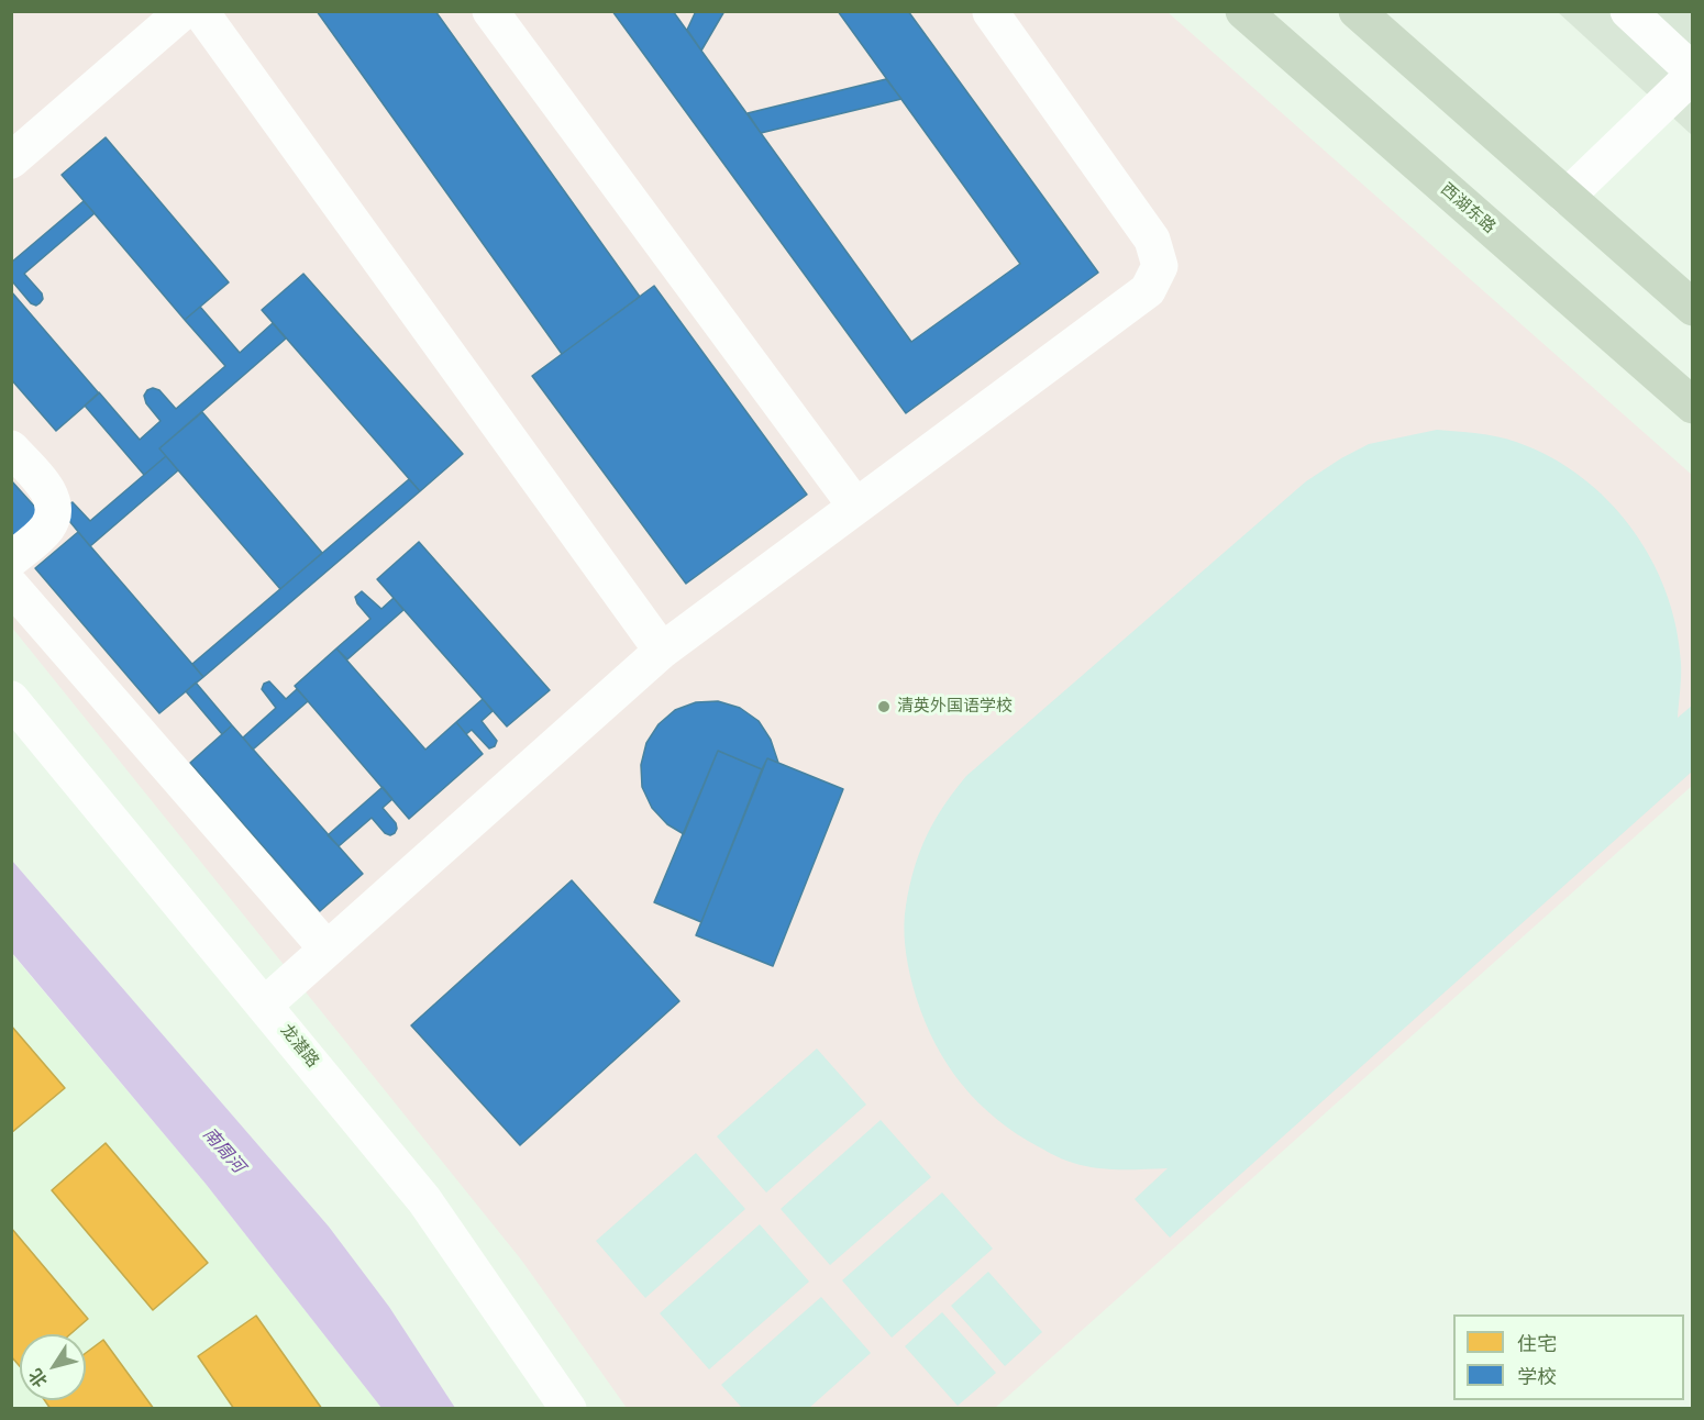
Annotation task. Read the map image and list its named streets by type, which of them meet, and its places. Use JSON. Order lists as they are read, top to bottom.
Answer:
{
  "streets": {
    "main road": ["西湖东路"],
    "street": ["龙潜路"]
  },
  "water": ["南周河"],
  "places": ["清英外国语学校"],
  "legend": ["住宅", "学校"],
  "north": "bottom left"
}
